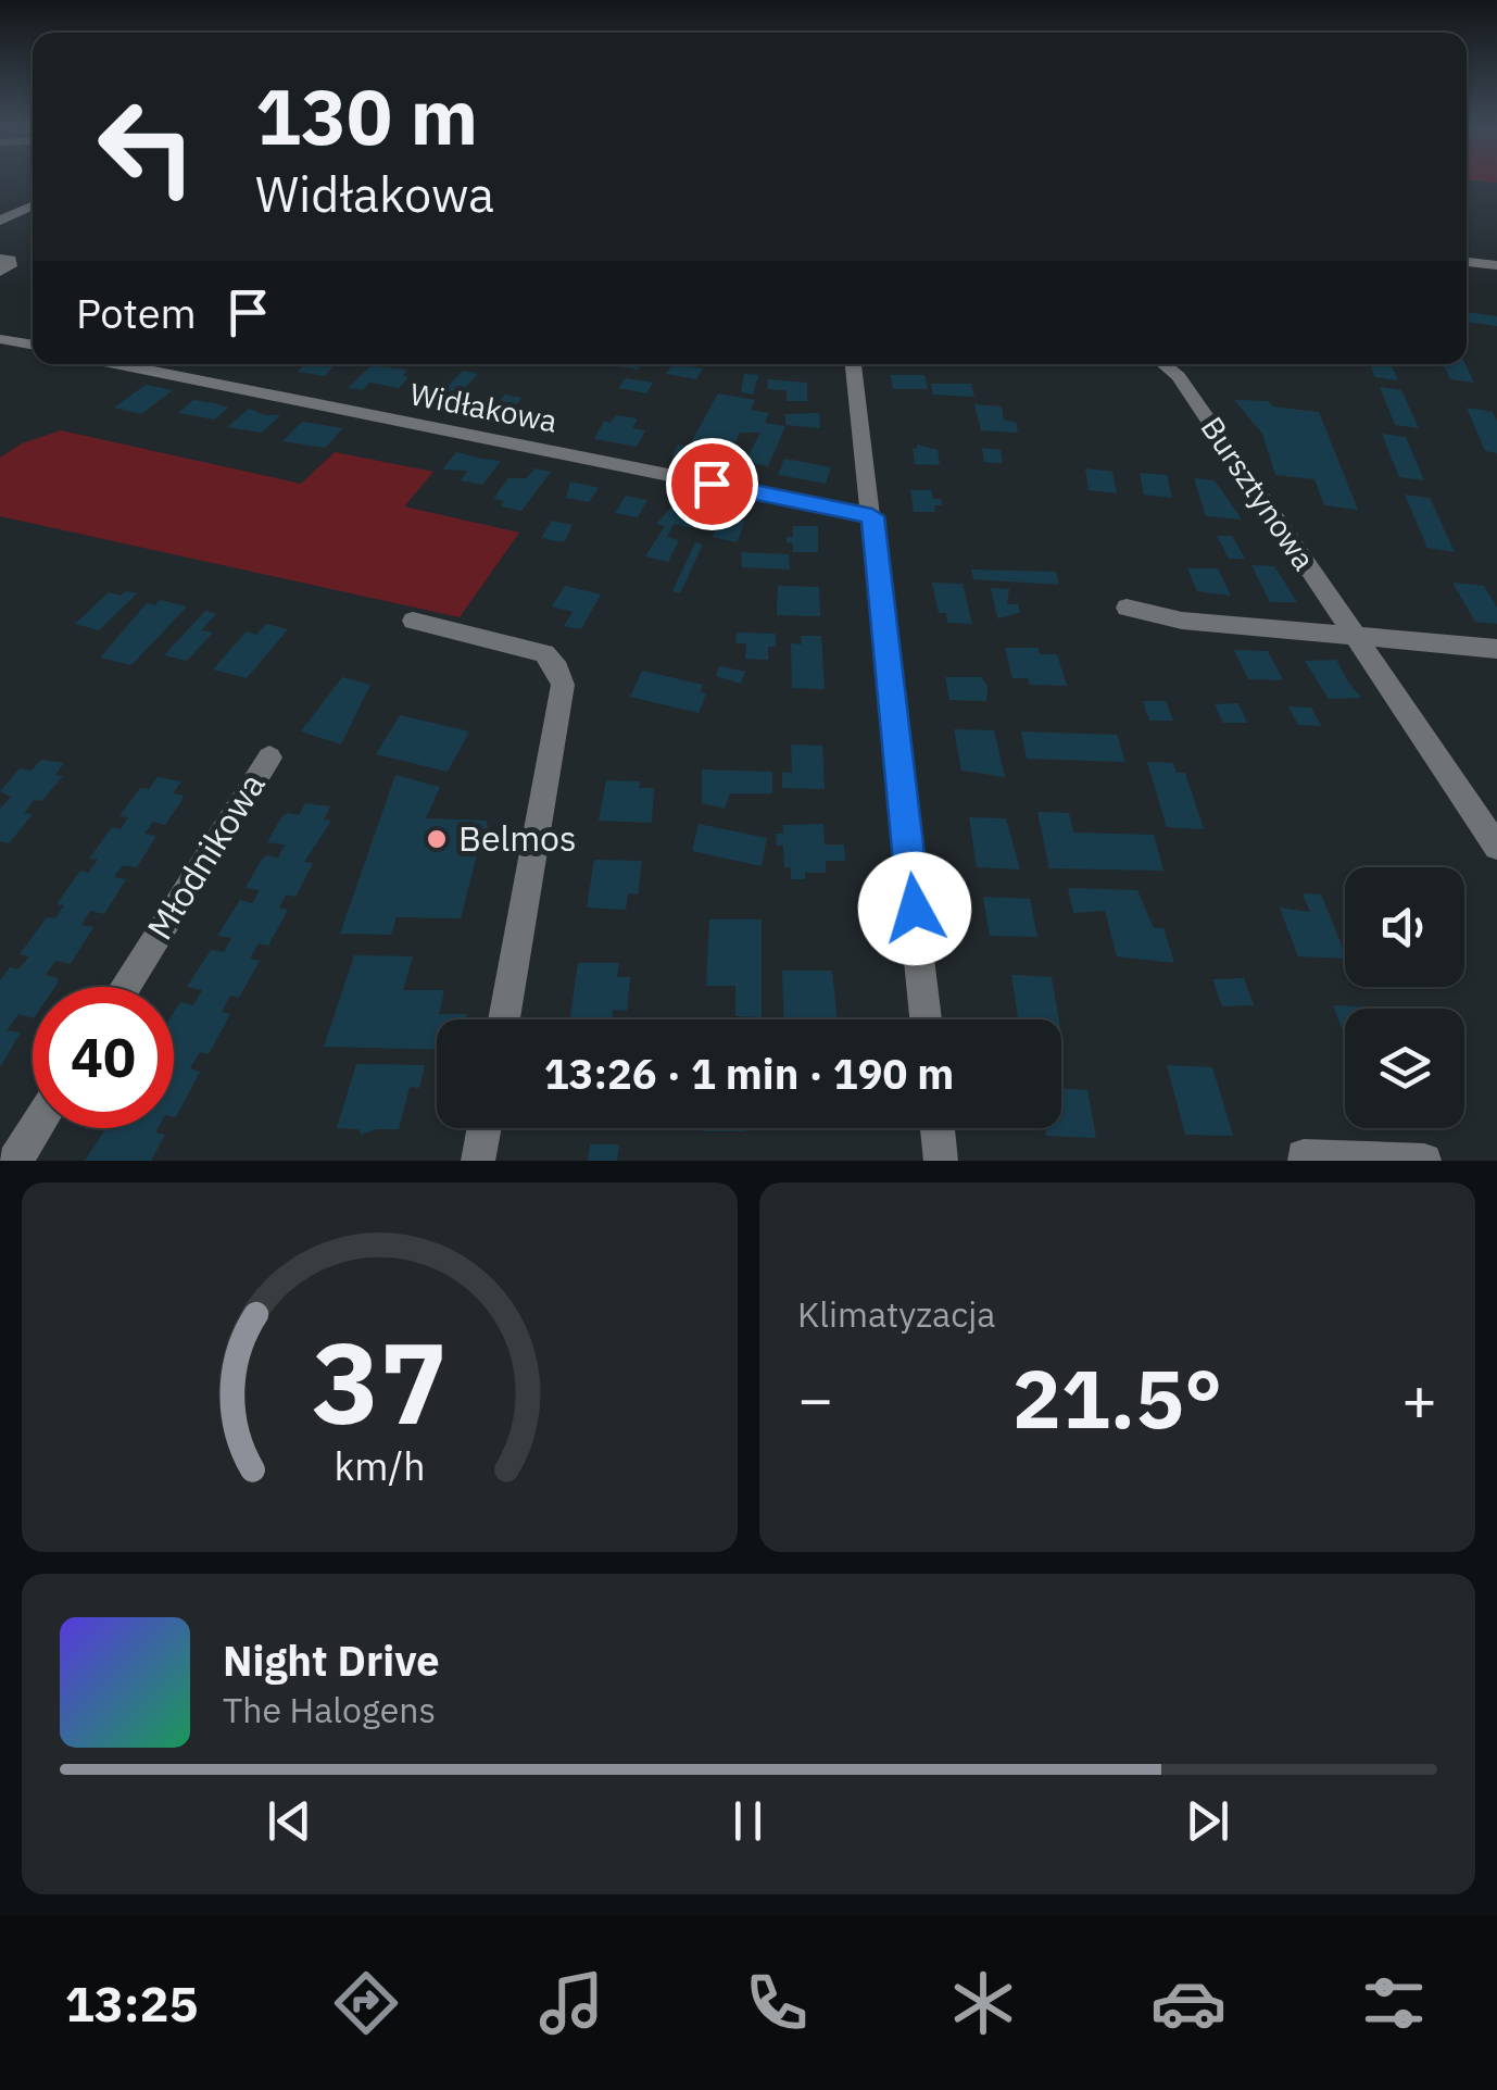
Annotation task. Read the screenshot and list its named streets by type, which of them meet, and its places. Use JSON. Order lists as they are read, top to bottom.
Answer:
{
  "streets": {
    "street": ["Widłakowa", "Bursztynowa", "Młodnikowa"]
  },
  "places": ["Belmos"],
  "page": {
    "turn": ["130 m", "Widłakowa"],
    "then": "Potem",
    "limit": "40",
    "trip": "13:26 · 1 min · 190 m",
    "tile": "Klimatyzacja",
    "heat": ["−", "21.5°", "+"],
    "song": ["Night Drive", "The Halogens"],
    "tabs": "13:25",
    "gauge": ["37", "km/h"]
  }
}
